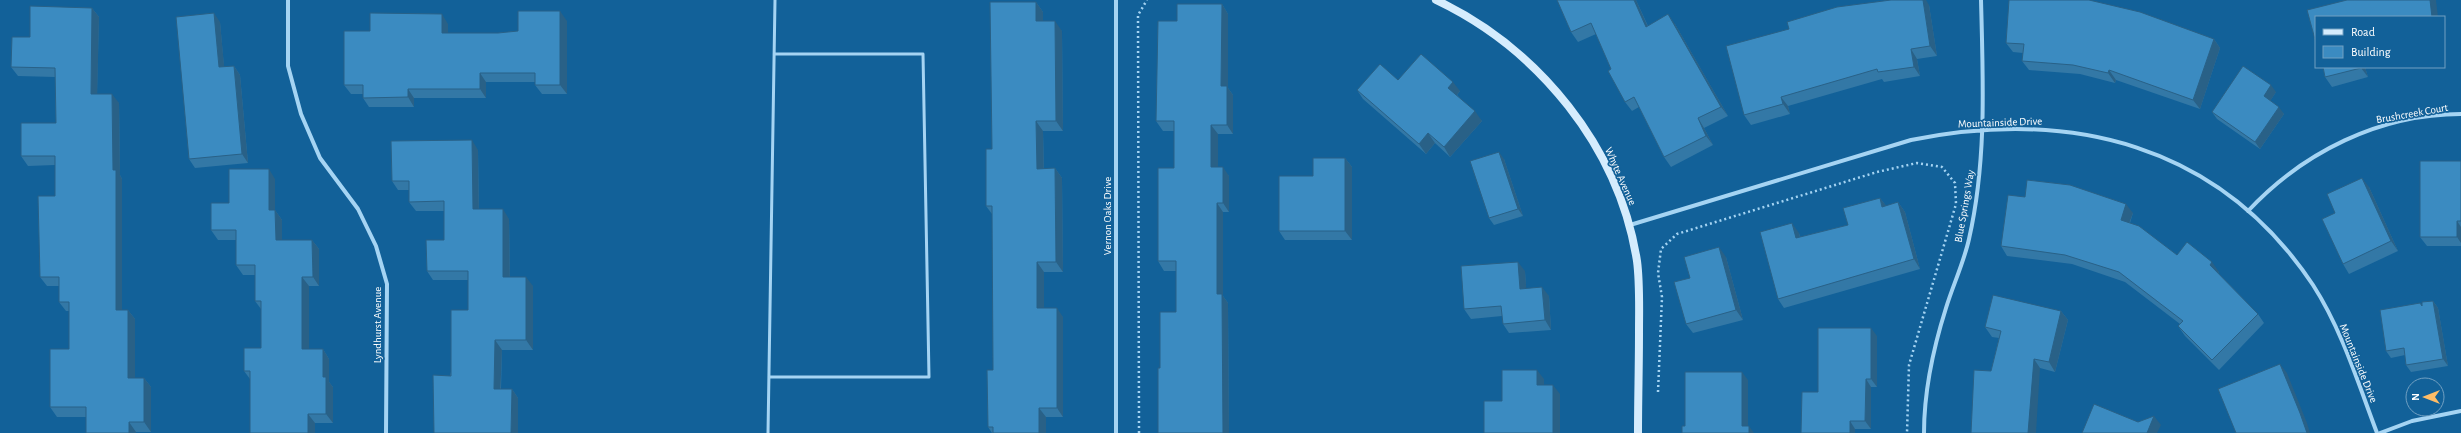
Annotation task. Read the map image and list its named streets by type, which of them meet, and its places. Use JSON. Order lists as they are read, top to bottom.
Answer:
{
  "streets": {
    "street": [
      "Brushcreek Court",
      "Mountainside Drive",
      "Whyte Avenue",
      "Blue Springs Way",
      "Vernon Oaks Drive",
      "Lyndhurst Avenue"
    ]
  },
  "crossings": [
    ["Brushcreek Court", "Mountainside Drive"],
    ["Mountainside Drive", "Whyte Avenue"],
    ["Mountainside Drive", "Blue Springs Way"]
  ],
  "legend": ["Road", "Building"],
  "north": "left"
}
